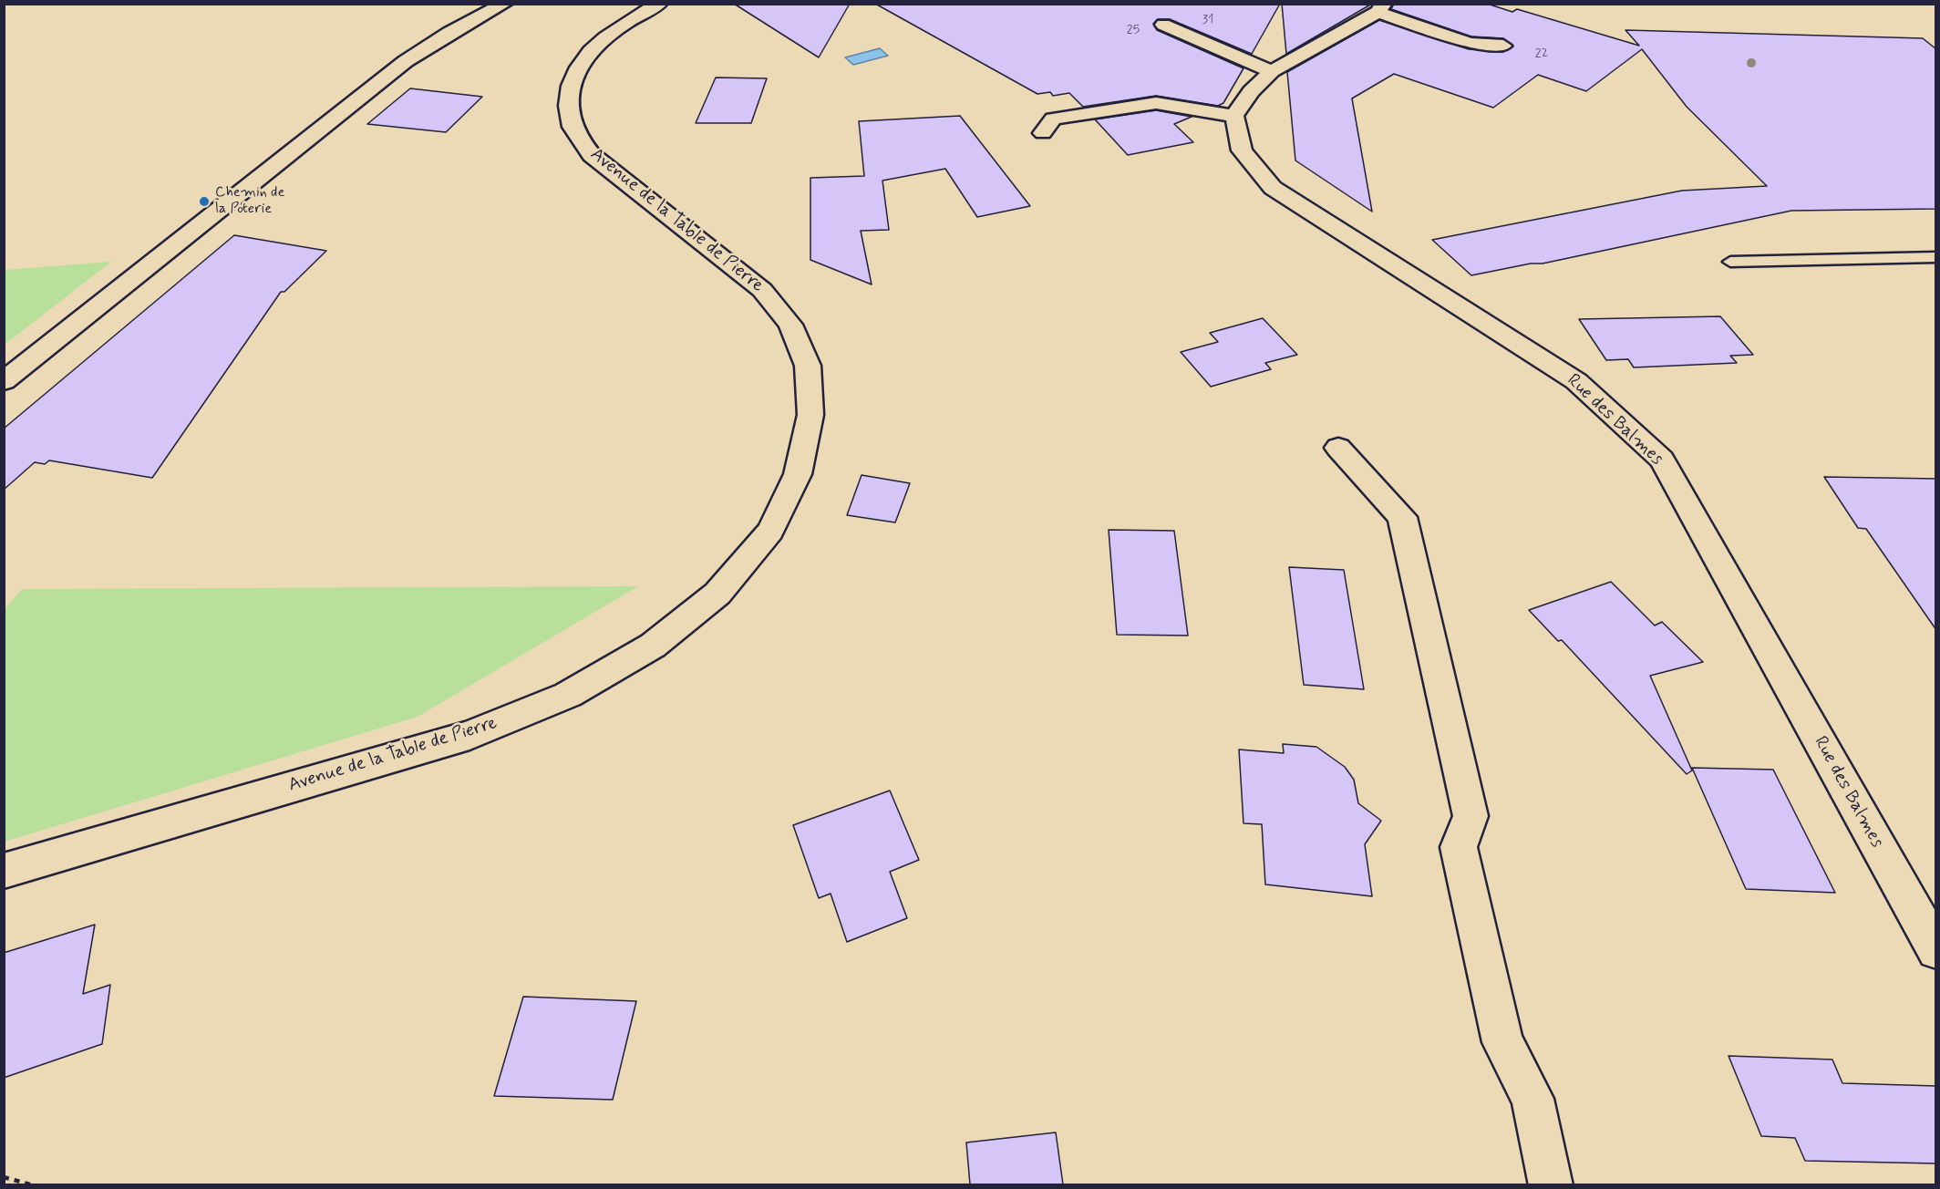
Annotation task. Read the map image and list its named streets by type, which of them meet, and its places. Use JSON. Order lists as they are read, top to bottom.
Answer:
{
  "streets": {
    "street": ["Avenue de la Table de Pierre", "Rue des Balmes"]
  },
  "places": ["Chemin de la Poterie"],
  "house_numbers": ["31", "25", "22"]
}
